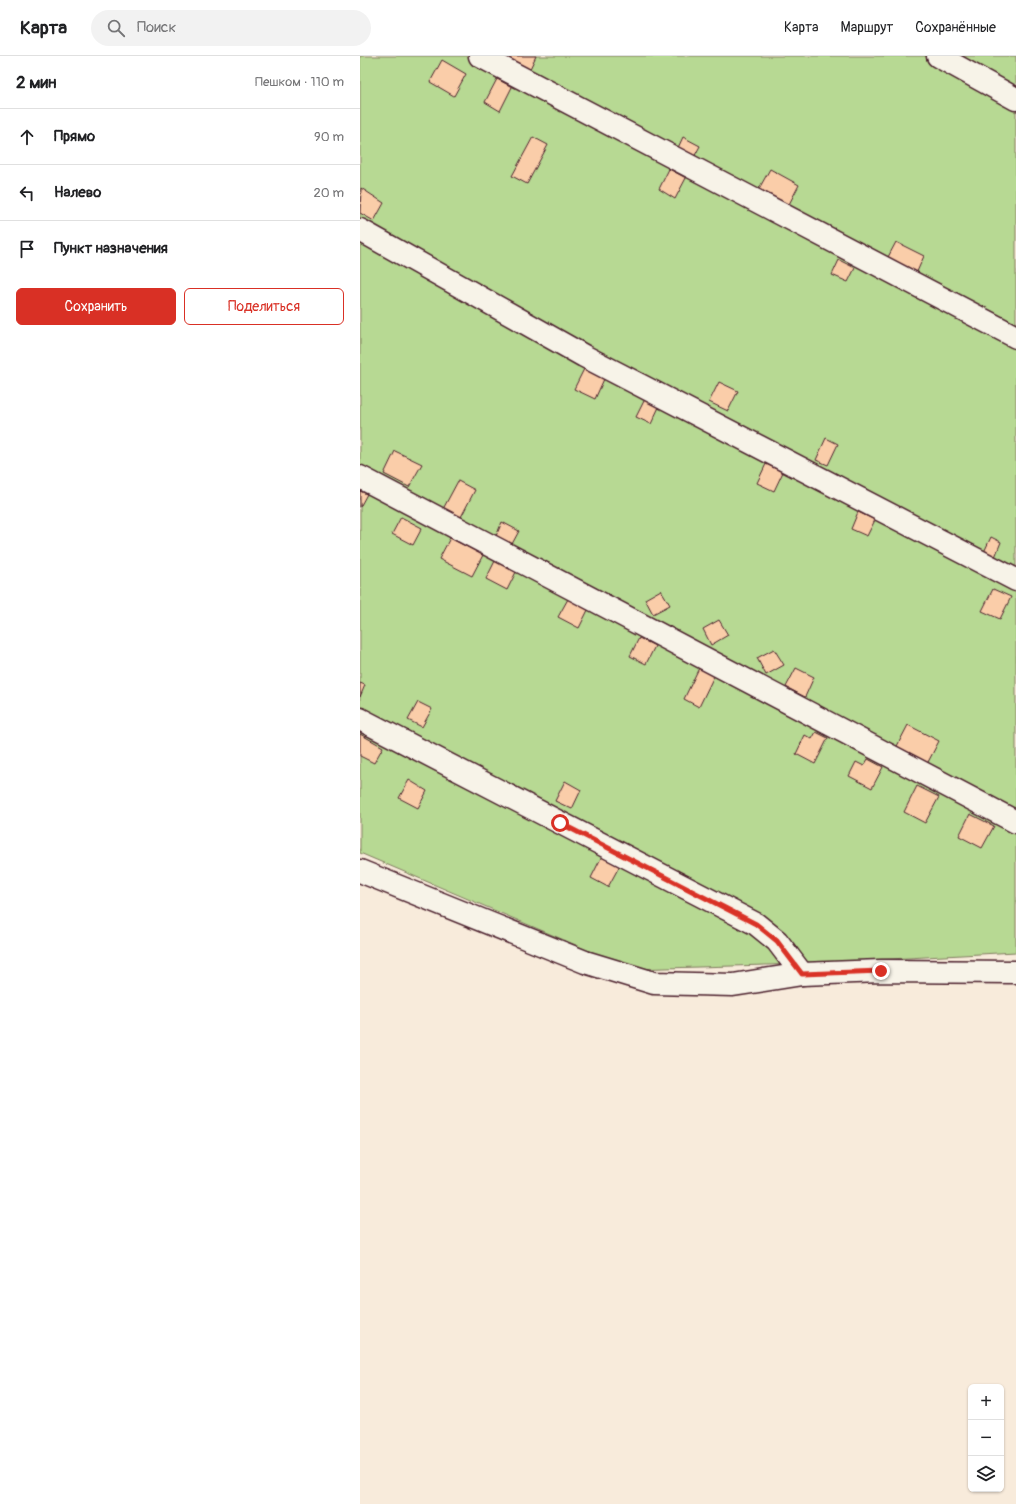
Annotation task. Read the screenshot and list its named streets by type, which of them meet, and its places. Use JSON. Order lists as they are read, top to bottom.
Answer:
{
  "page": {
    "header": "Карта",
    "search": "Поиск",
    "nav": ["Карта", "Маршрут", "Сохранённые"],
    "heading": ["2 мин", "Пешком · 110 m"],
    "list": [
      ["Прямо", "90 m"],
      ["Налево", "20 m"],
      "Пункт назначения"
    ],
    "buttons": ["Сохранить", "Поделиться"],
    "map_buttons": ["+", "−"]
  }
}
